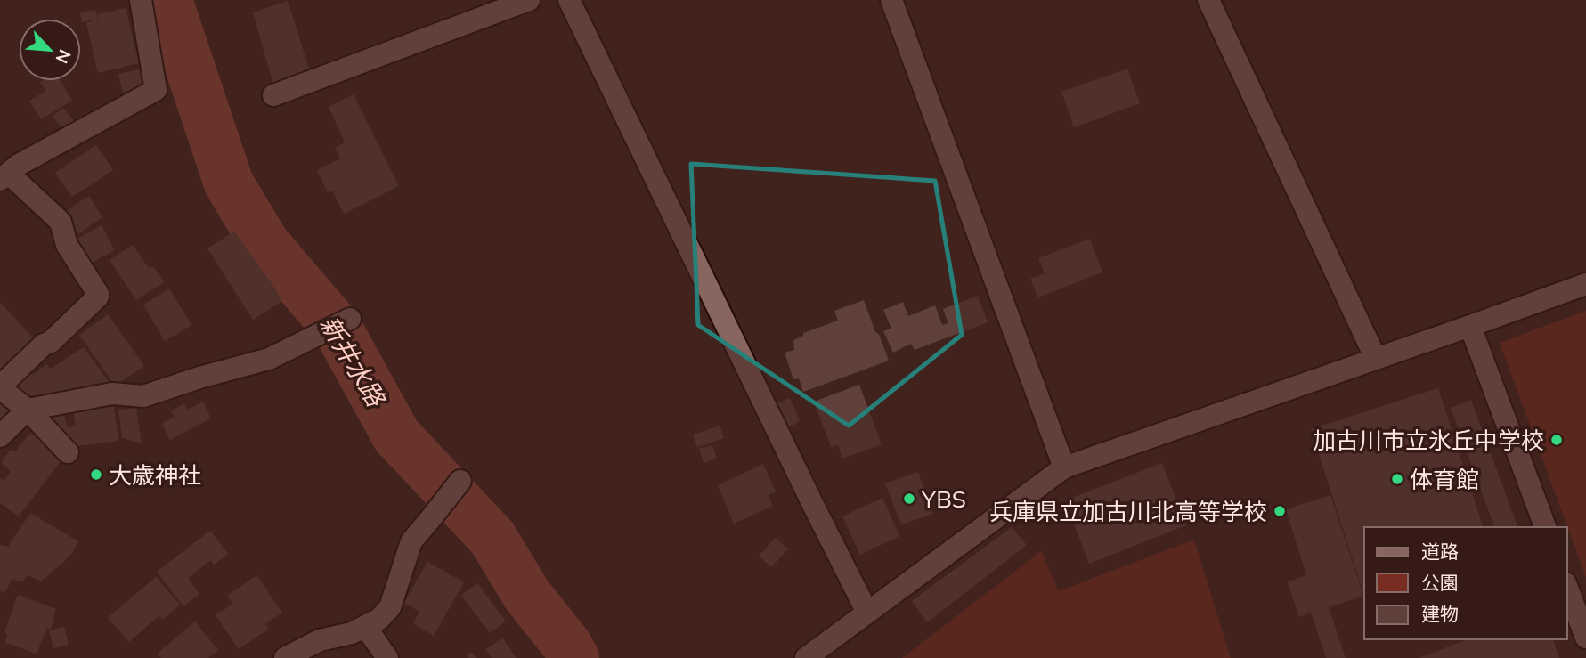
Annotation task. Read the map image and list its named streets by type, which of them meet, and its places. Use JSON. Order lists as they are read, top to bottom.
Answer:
{
  "water": ["新井水路"],
  "places": [
    "加古川市立氷丘中学校",
    "大歳神社",
    "体育館",
    "YBS",
    "兵庫県立加古川北高等学校"
  ],
  "legend": ["道路", "公園", "建物"],
  "north": "bottom right"
}
